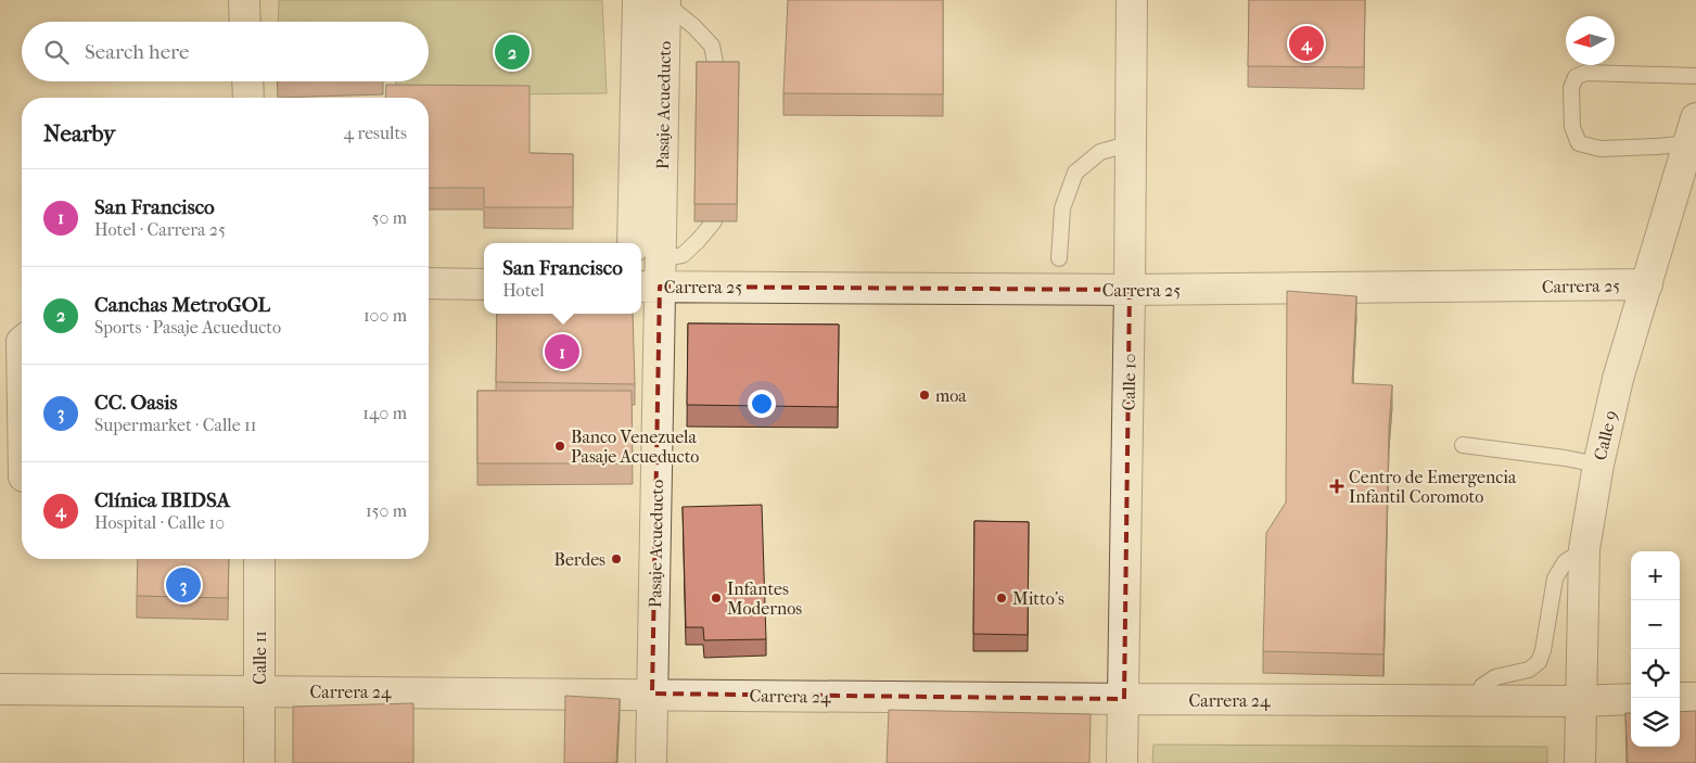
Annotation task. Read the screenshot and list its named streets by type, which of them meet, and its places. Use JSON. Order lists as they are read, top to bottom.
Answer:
{
  "streets": {
    "street": [
      "Pasaje Acueducto",
      "Carrera 25",
      "Calle 10",
      "Calle 9",
      "Calle 11",
      "Carrera 24"
    ]
  },
  "crossings": [
    ["Pasaje Acueducto", "Carrera 25"],
    ["Pasaje Acueducto", "Carrera 24"],
    ["Carrera 25", "Calle 10"],
    ["Carrera 25", "Calle 9"],
    ["Calle 10", "Carrera 24"],
    ["Calle 9", "Carrera 24"],
    ["Calle 11", "Carrera 24"]
  ],
  "places": {
    "other": [
      "moa",
      "Banco Venezuela Pasaje Acueducto",
      "Berdes",
      "Infantes Modernos",
      "Mitto's"
    ],
    "health": ["Centro de Emergencia Infantil Coromoto"]
  },
  "north": "left",
  "page": {
    "search": "Search here",
    "pins": [
      "4",
      "2",
      "1",
      "3"
    ],
    "heading": ["Nearby", "4 results"],
    "list": [
      {
        "mark": "1",
        "name": "San Francisco",
        "note": "Hotel · Carrera 25",
        "value": "50 m"
      },
      {
        "mark": "2",
        "name": "Canchas MetroGOL",
        "note": "Sports · Pasaje Acueducto",
        "value": "100 m"
      },
      {
        "mark": "3",
        "name": "CC. Oasis",
        "note": "Supermarket · Calle 11",
        "value": "140 m"
      },
      {
        "mark": "4",
        "name": "Clínica IBIDSA",
        "note": "Hospital · Calle 10",
        "value": "150 m"
      }
    ],
    "popup": ["San Francisco", "Hotel"],
    "map_buttons": ["+", "−"]
  }
}
